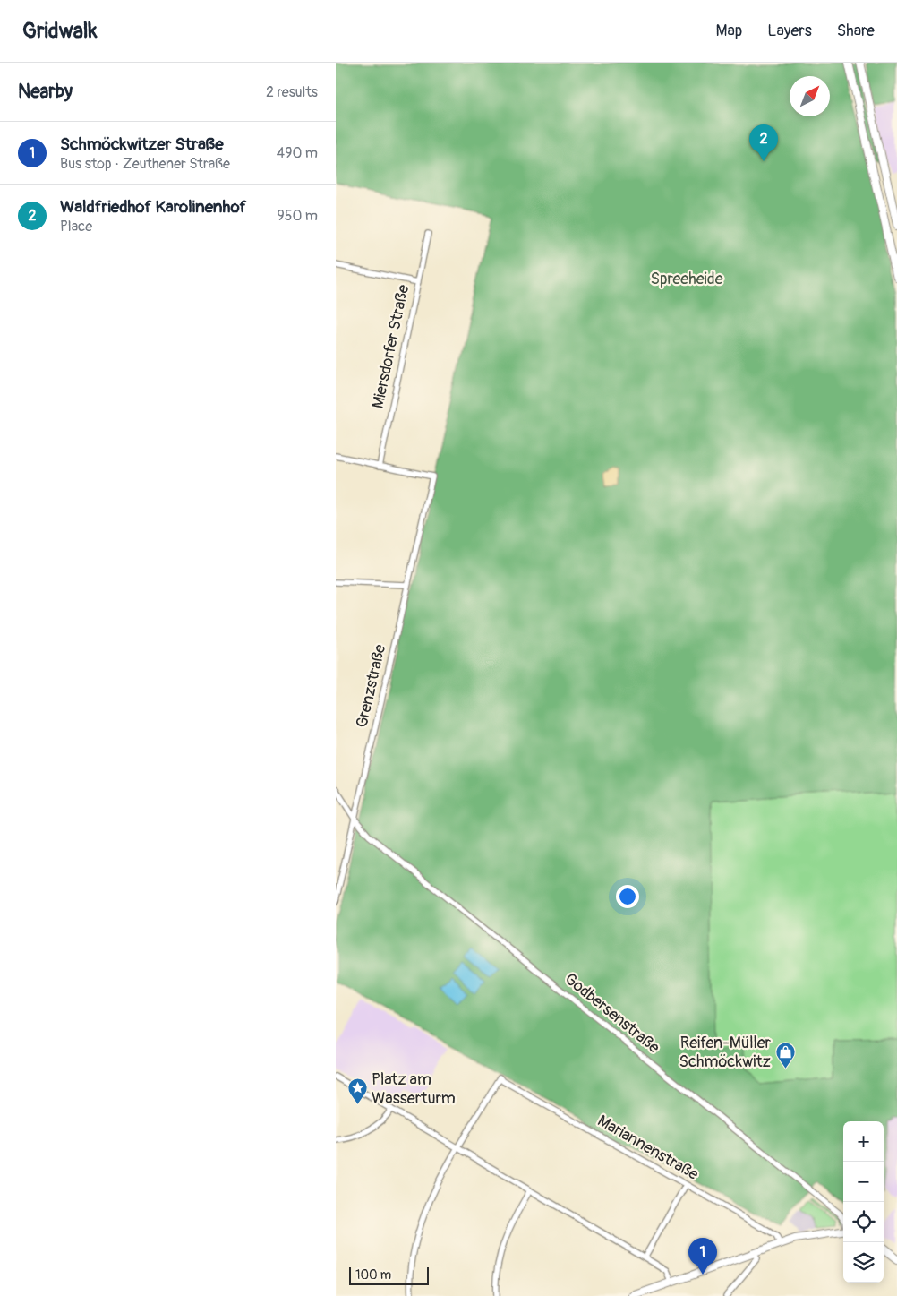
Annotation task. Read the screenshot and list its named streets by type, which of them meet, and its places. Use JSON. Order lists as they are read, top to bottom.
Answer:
{
  "streets": {
    "street": [
      "Miersdorfer Straße",
      "Grenzstraße",
      "Godbersenstraße",
      "Mariannenstraße"
    ]
  },
  "crossings": [
    ["Miersdorfer Straße", "Grenzstraße"],
    ["Grenzstraße", "Godbersenstraße"]
  ],
  "parks": ["Spreeheide"],
  "places": {
    "shop": ["Reifen-Müller Schmöckwitz"],
    "place": ["Platz am Wasserturm"]
  },
  "scale_bar": "100 m",
  "north": "top right",
  "page": {
    "header": "Gridwalk",
    "nav": ["Map", "Layers", "Share"],
    "heading": ["Nearby", "2 results"],
    "list": [
      {
        "mark": "1",
        "name": "Schmöckwitzer Straße",
        "note": "Bus stop · Zeuthener Straße",
        "value": "490 m"
      },
      {
        "mark": "2",
        "name": "Waldfriedhof Karolinenhof",
        "note": "Place",
        "value": "950 m"
      }
    ],
    "pins": ["2", "1"],
    "map_buttons": ["+", "−"],
    "scale": "100 m"
  }
}
